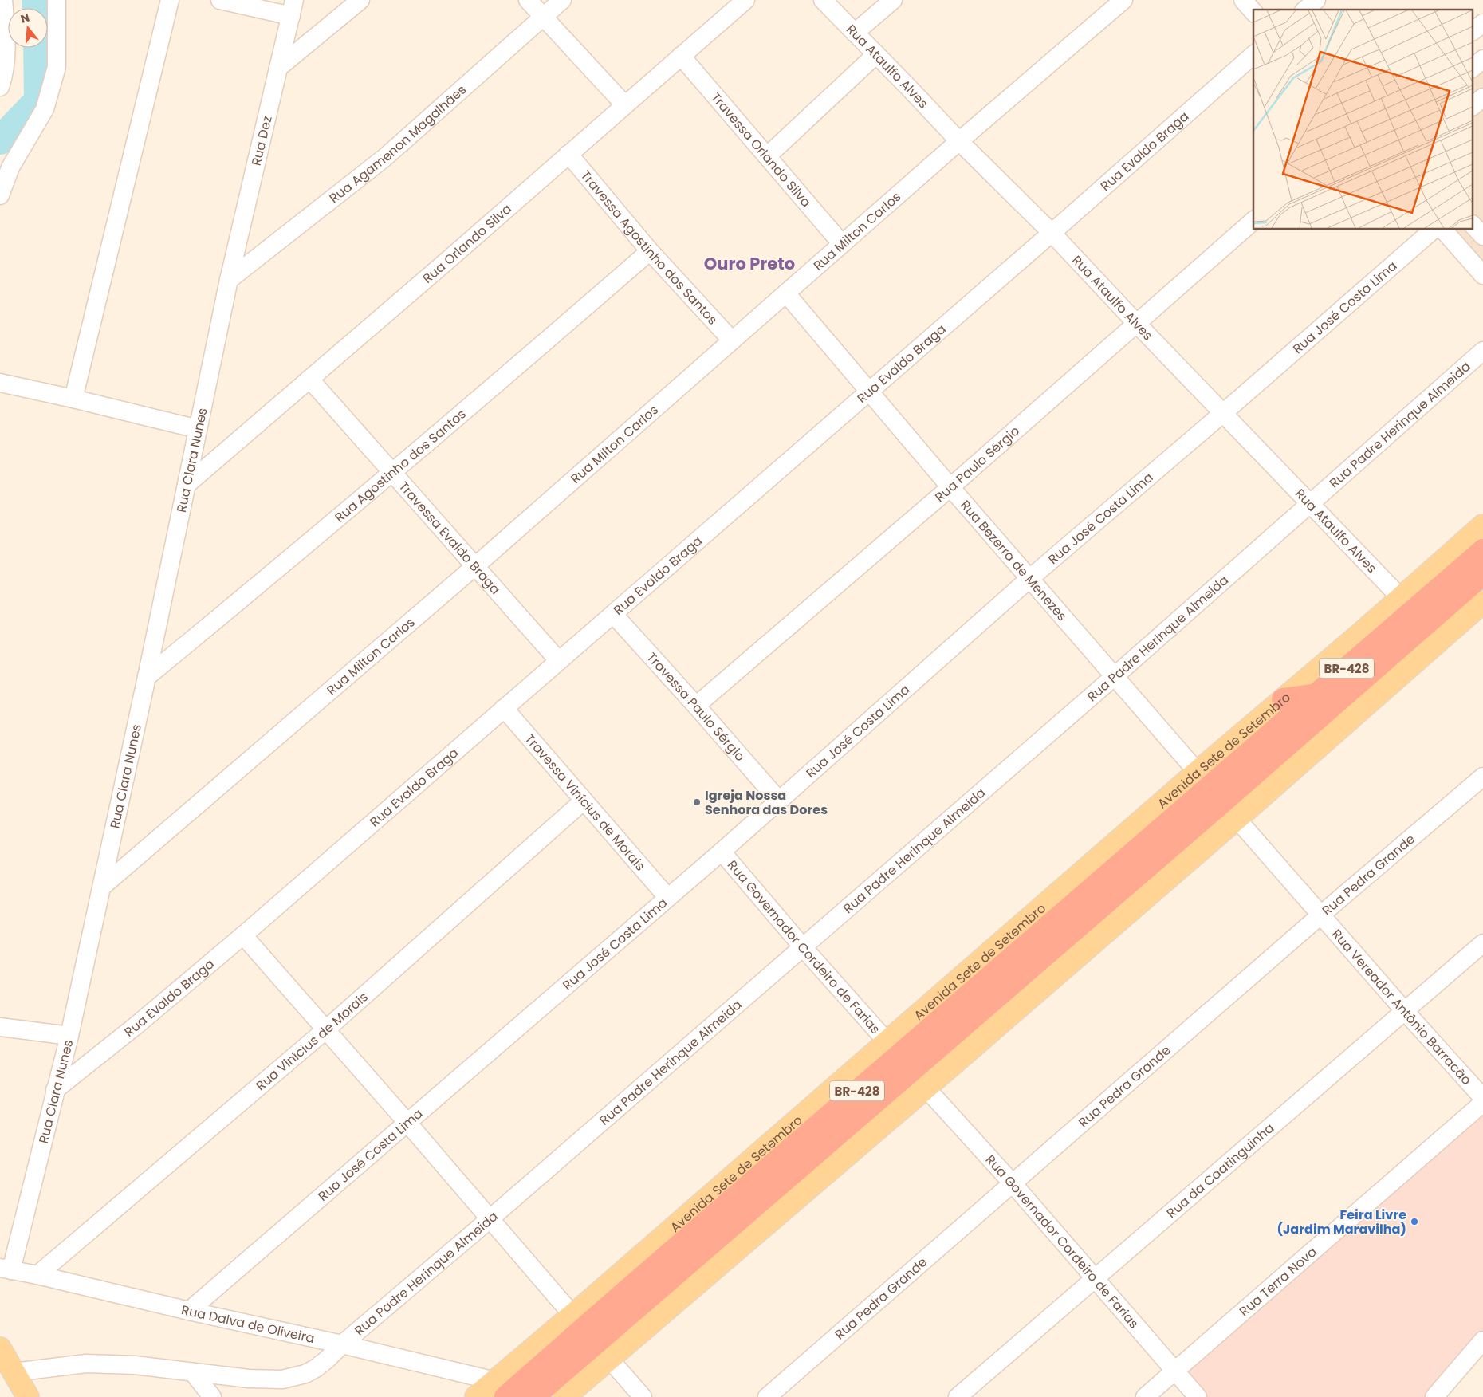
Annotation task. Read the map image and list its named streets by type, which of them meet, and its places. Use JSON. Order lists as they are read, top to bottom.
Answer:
{
  "streets": {
    "highway": ["BR-428", "Avenida Sete de Setembro"],
    "street": [
      "Rua Ataulfo Alves",
      "Rua Dez",
      "Rua Agamenon Magalhães",
      "Travessa Orlando Silva",
      "Rua Evaldo Braga",
      "Rua Milton Carlos",
      "Rua Orlando Silva",
      "Travessa Agostinho dos Santos",
      "Rua José Costa Lima",
      "Rua Padre Herinque Almeida",
      "Rua Clara Nunes",
      "Rua Paulo Sérgio",
      "Rua Agostinho dos Santos",
      "Travessa Evaldo Braga",
      "Rua Bezerra de Menezes",
      "Travessa Paulo Sérgio",
      "Travessa Vinícius de Morais",
      "Rua Pedra Grande",
      "Rua Governador Cordeiro de Farias",
      "Rua Vereador Antônio Barracão",
      "Rua Vinícius de Morais",
      "Rua da Caatinguinha",
      "Rua Terra Nova",
      "Rua Dalva de Oliveira"
    ]
  },
  "crossings": [
    ["Rua Ataulfo Alves", "Rua Evaldo Braga"],
    ["Rua Ataulfo Alves", "Rua Milton Carlos"],
    ["Rua Ataulfo Alves", "Rua José Costa Lima"],
    ["Rua Ataulfo Alves", "Rua Padre Herinque Almeida"],
    ["Rua Ataulfo Alves", "Rua Paulo Sérgio"],
    ["Rua Ataulfo Alves", "Avenida Sete de Setembro"],
    ["Rua Dez", "Rua Agamenon Magalhães"],
    ["Rua Dez", "Rua Clara Nunes"],
    ["Rua Agamenon Magalhães", "Rua Clara Nunes"],
    ["Travessa Orlando Silva", "Rua Milton Carlos"],
    ["Travessa Orlando Silva", "Rua Orlando Silva"],
    ["Rua Evaldo Braga", "Rua Clara Nunes"],
    ["Rua Evaldo Braga", "Travessa Evaldo Braga"],
    ["Rua Evaldo Braga", "Rua Bezerra de Menezes"],
    ["Rua Evaldo Braga", "Travessa Paulo Sérgio"],
    ["Rua Evaldo Braga", "Travessa Vinícius de Morais"],
    ["Rua Milton Carlos", "Travessa Agostinho dos Santos"],
    ["Rua Milton Carlos", "Rua Clara Nunes"],
    ["Rua Milton Carlos", "Travessa Evaldo Braga"],
    ["Rua Milton Carlos", "Rua Bezerra de Menezes"],
    ["Rua Orlando Silva", "Travessa Agostinho dos Santos"],
    ["Rua Orlando Silva", "Rua Clara Nunes"],
    ["Rua Orlando Silva", "Travessa Evaldo Braga"],
    ["Travessa Agostinho dos Santos", "Rua Agostinho dos Santos"],
    ["Rua José Costa Lima", "Rua Bezerra de Menezes"],
    ["Rua José Costa Lima", "Travessa Paulo Sérgio"],
    ["Rua José Costa Lima", "Travessa Vinícius de Morais"],
    ["Rua José Costa Lima", "Rua Governador Cordeiro de Farias"],
    ["Rua José Costa Lima", "Rua Dalva de Oliveira"],
    ["Rua Padre Herinque Almeida", "Rua Bezerra de Menezes"],
    ["Rua Padre Herinque Almeida", "Rua Governador Cordeiro de Farias"],
    ["Rua Padre Herinque Almeida", "Rua Dalva de Oliveira"],
    ["Rua Clara Nunes", "Rua Agostinho dos Santos"],
    ["Rua Clara Nunes", "Rua Dalva de Oliveira"],
    ["Rua Paulo Sérgio", "Rua Bezerra de Menezes"],
    ["Rua Paulo Sérgio", "Travessa Paulo Sérgio"],
    ["Rua Agostinho dos Santos", "Travessa Evaldo Braga"],
    ["Rua Bezerra de Menezes", "Avenida Sete de Setembro"],
    ["Rua Bezerra de Menezes", "Rua Vereador Antônio Barracão"],
    ["Avenida Sete de Setembro", "Rua Governador Cordeiro de Farias"],
    ["Avenida Sete de Setembro", "Rua Vereador Antônio Barracão"],
    ["Avenida Sete de Setembro", "Rua Dalva de Oliveira"],
    ["Travessa Vinícius de Morais", "Rua Vinícius de Morais"],
    ["Rua Pedra Grande", "Rua Governador Cordeiro de Farias"],
    ["Rua Pedra Grande", "Rua Vereador Antônio Barracão"],
    ["Rua Governador Cordeiro de Farias", "Rua da Caatinguinha"],
    ["Rua Governador Cordeiro de Farias", "Rua Terra Nova"],
    ["Rua Vereador Antônio Barracão", "Rua da Caatinguinha"],
    ["Rua Vinícius de Morais", "Rua Dalva de Oliveira"]
  ],
  "districts": ["Ouro Preto"],
  "places": ["Igreja Nossa Senhora das Dores", "Feira Livre (Jardim Maravilha)"],
  "north": "top"
}
